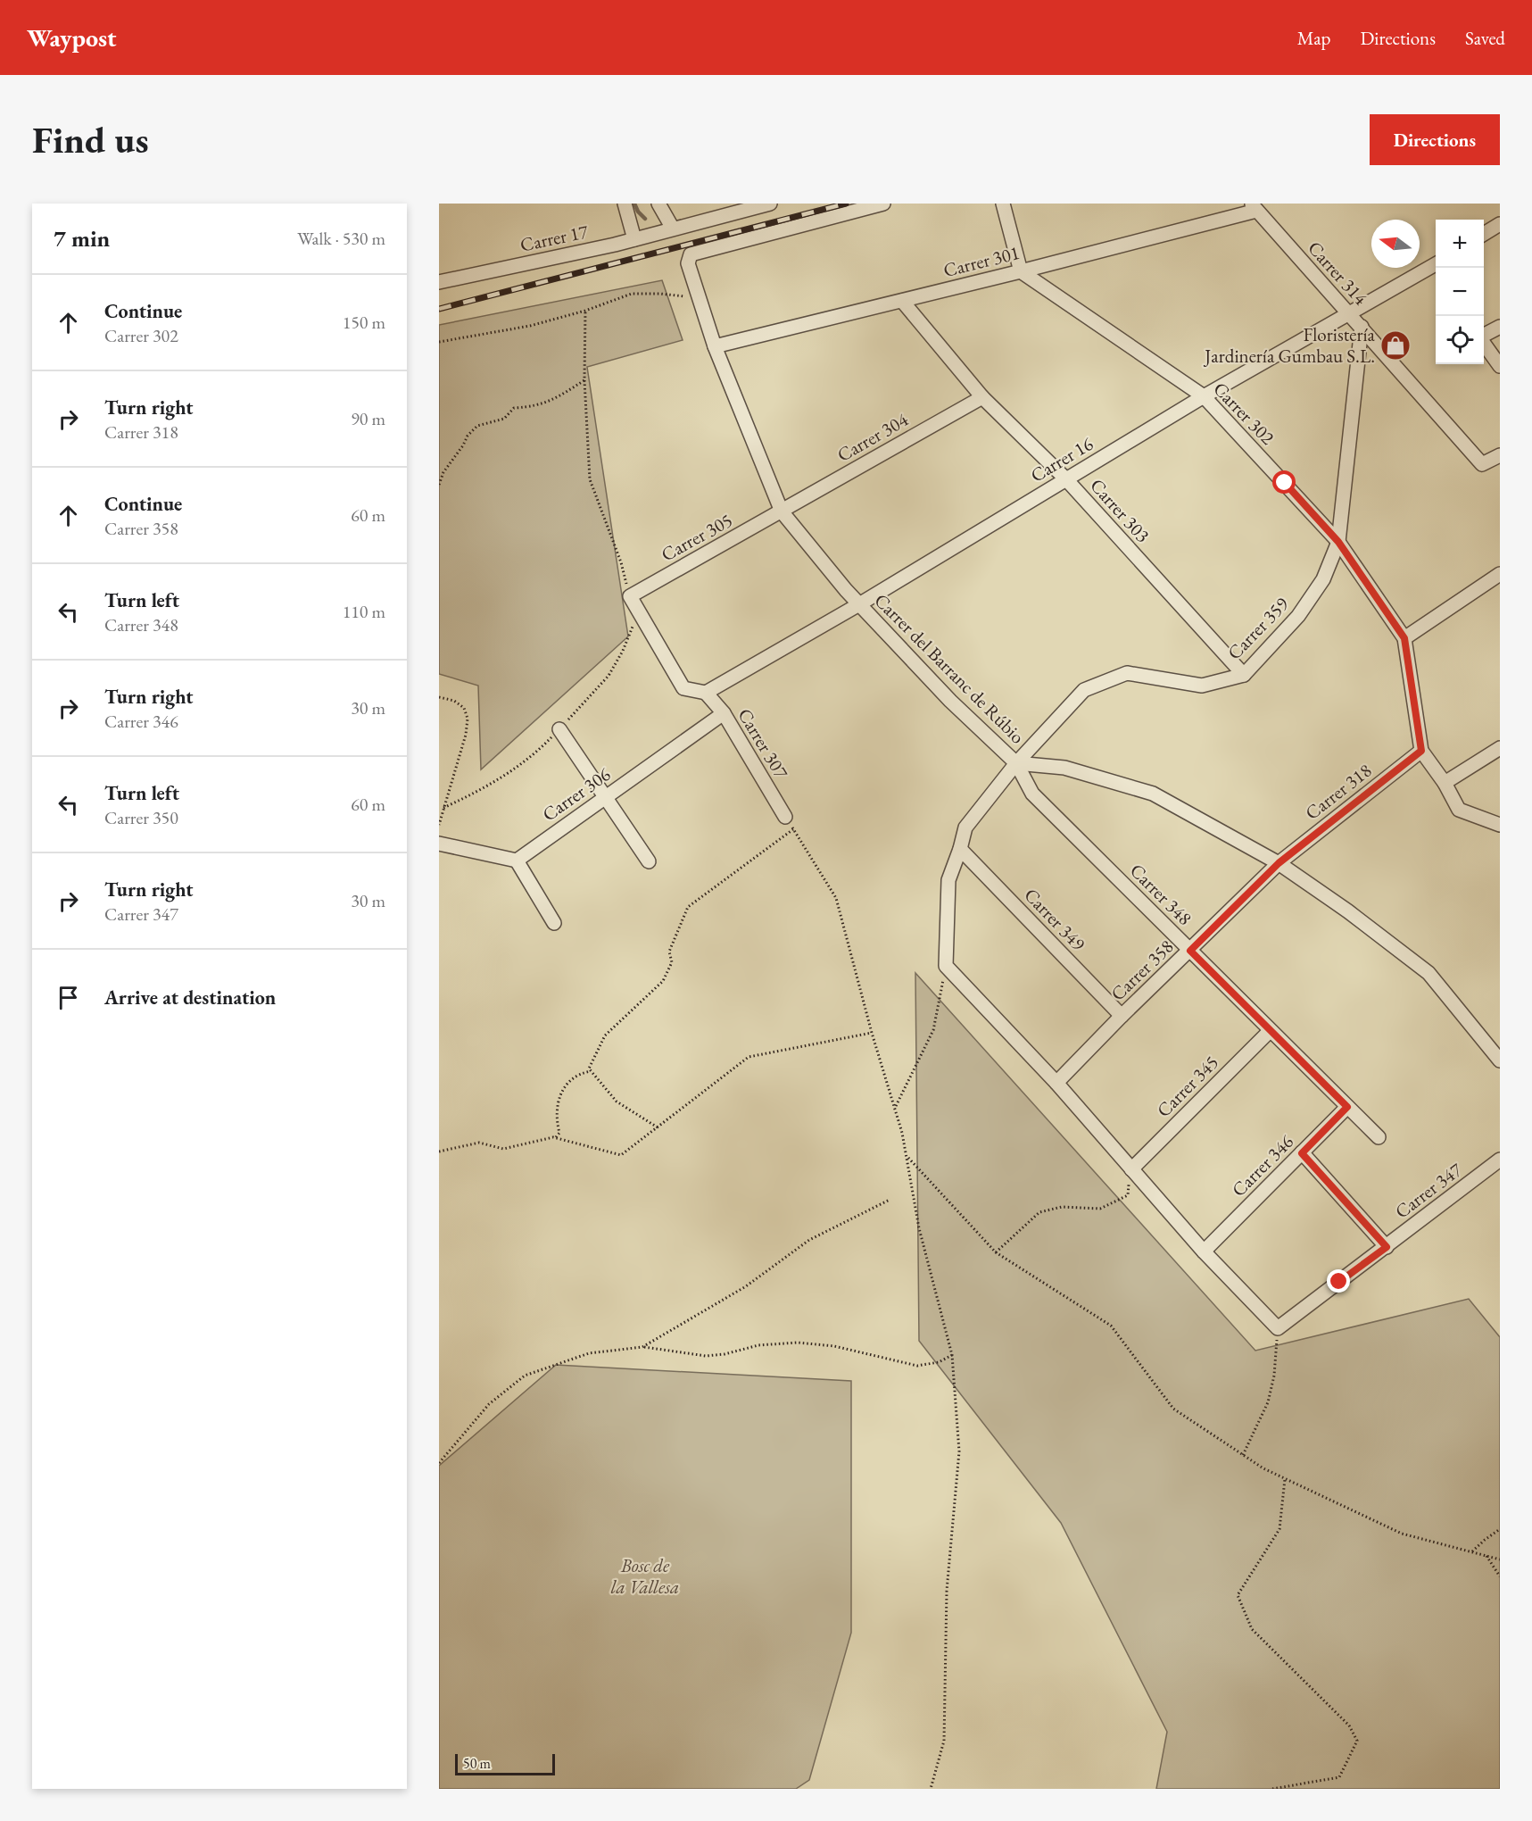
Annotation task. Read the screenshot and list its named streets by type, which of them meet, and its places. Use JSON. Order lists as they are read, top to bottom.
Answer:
{
  "streets": {
    "street": [
      "Carrer 17",
      "Carrer 301",
      "Carrer 314",
      "Carrer 302",
      "Carrer 304",
      "Carrer 16",
      "Carrer 303",
      "Carrer 305",
      "Carrer 359",
      "Carrer del Barranc de Rúbio",
      "Carrer 307",
      "Carrer 318",
      "Carrer 306",
      "Carrer 348",
      "Carrer 349",
      "Carrer 358",
      "Carrer 345",
      "Carrer 346",
      "Carrer 347"
    ]
  },
  "crossings": [
    ["Carrer 301", "Carrer 314"],
    ["Carrer 301", "Carrer 302"],
    ["Carrer 301", "Carrer 303"],
    ["Carrer 301", "Carrer del Barranc de Rúbio"],
    ["Carrer 314", "Carrer 16"],
    ["Carrer 314", "Carrer 359"],
    ["Carrer 302", "Carrer 16"],
    ["Carrer 302", "Carrer 359"],
    ["Carrer 302", "Carrer 318"],
    ["Carrer 304", "Carrer 303"],
    ["Carrer 304", "Carrer 305"],
    ["Carrer 304", "Carrer del Barranc de Rúbio"],
    ["Carrer 16", "Carrer 303"],
    ["Carrer 16", "Carrer del Barranc de Rúbio"],
    ["Carrer 16", "Carrer 307"],
    ["Carrer 303", "Carrer 359"],
    ["Carrer 305", "Carrer del Barranc de Rúbio"],
    ["Carrer 359", "Carrer del Barranc de Rúbio"],
    ["Carrer 359", "Carrer 348"],
    ["Carrer 359", "Carrer 349"],
    ["Carrer del Barranc de Rúbio", "Carrer 318"],
    ["Carrer del Barranc de Rúbio", "Carrer 348"],
    ["Carrer del Barranc de Rúbio", "Carrer 358"],
    ["Carrer 307", "Carrer 306"],
    ["Carrer 318", "Carrer 358"],
    ["Carrer 348", "Carrer 358"],
    ["Carrer 348", "Carrer 345"],
    ["Carrer 348", "Carrer 346"],
    ["Carrer 349", "Carrer 358"]
  ],
  "parks": ["Bosc de la Vallesa"],
  "places": {
    "shop": ["Floristería Jardinería Gumbau S.L."]
  },
  "scale_bar": "50 m",
  "north": "left",
  "page": {
    "header": "Waypost",
    "nav": ["Map", "Directions", "Saved"],
    "buttons": "Directions",
    "title": "Find us",
    "heading": ["7 min", "Walk · 530 m"],
    "map_buttons": ["+", "−"],
    "list": [
      ["Continue", "Carrer 302", "150 m"],
      ["Turn right", "Carrer 318", "90 m"],
      ["Continue", "Carrer 358", "60 m"],
      ["Turn left", "Carrer 348", "110 m"],
      ["Turn right", "Carrer 346", "30 m"],
      ["Turn left", "Carrer 350", "60 m"],
      ["Turn right", "Carrer 347", "30 m"],
      "Arrive at destination"
    ],
    "scale": "50 m"
  }
}
